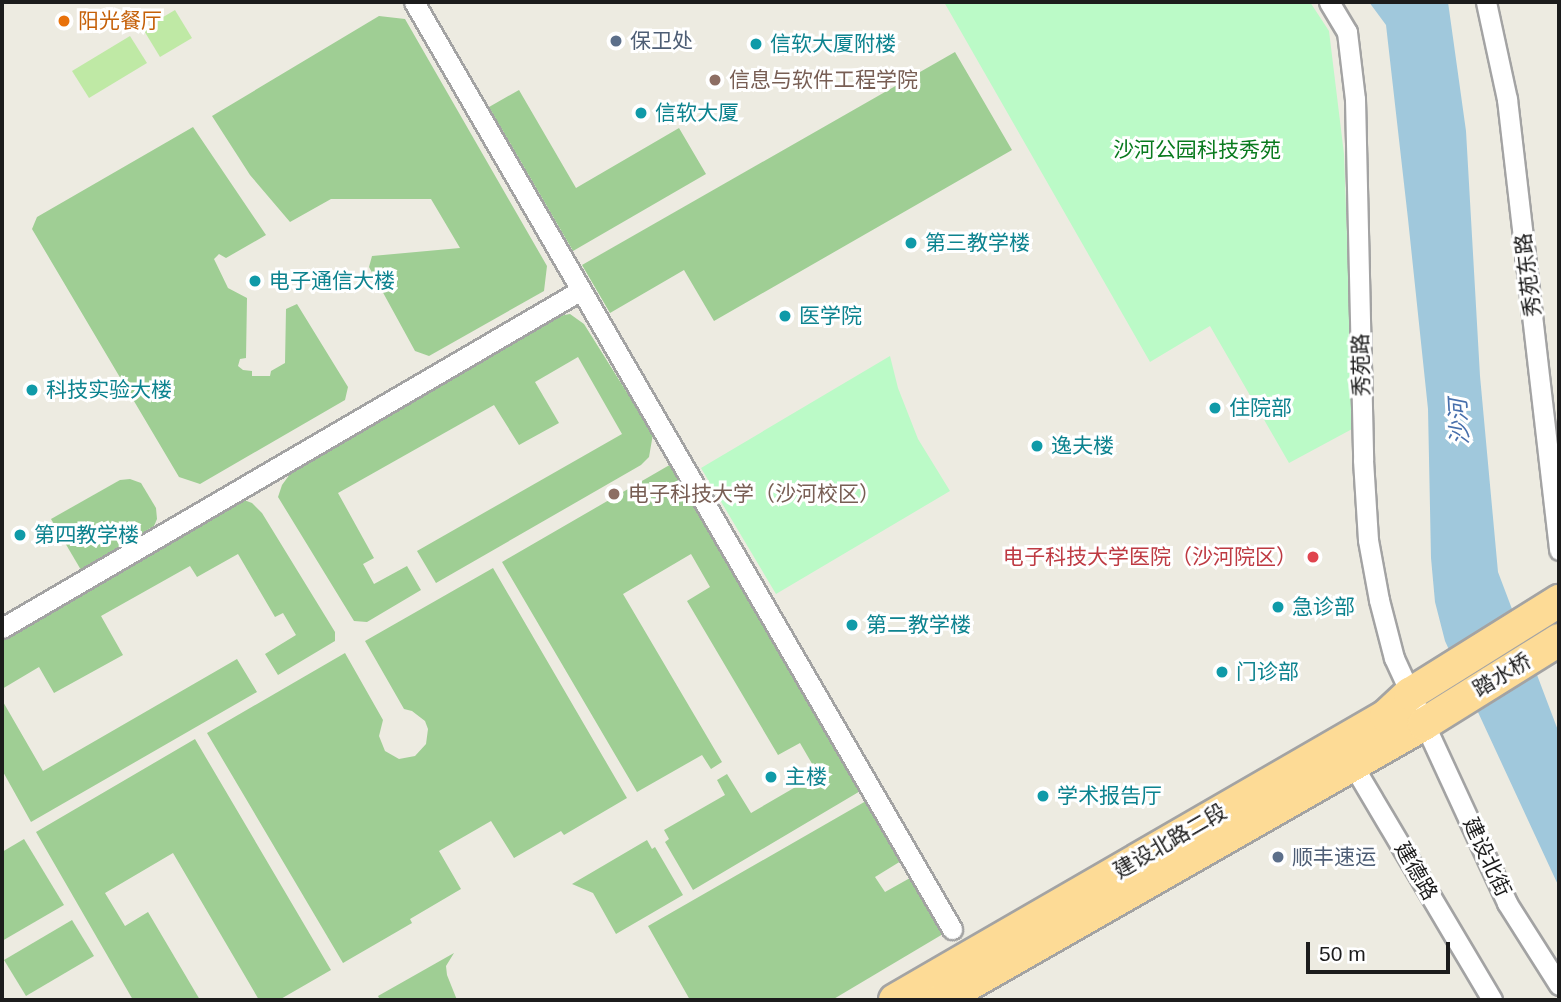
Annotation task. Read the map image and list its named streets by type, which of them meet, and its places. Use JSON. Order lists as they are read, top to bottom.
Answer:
{
  "streets": {
    "main road": ["踏水桥", "建设北路二段"],
    "street": [
      "秀苑东路",
      "秀苑路",
      "建设北街",
      "建德路"
    ]
  },
  "crossings": [
    ["秀苑路", "建设北路二段"],
    ["秀苑路", "建设北街"],
    ["踏水桥", "建设北路二段"],
    ["建设北路二段", "建设北街"],
    ["建设北路二段", "建德路"]
  ],
  "water": ["沙河"],
  "parks": ["沙河公园科技秀苑"],
  "places": [
    "阳光餐厅",
    "保卫处",
    "信软大厦附楼",
    "信息与软件工程学院",
    "信软大厦",
    "第三教学楼",
    "电子通信大楼",
    "医学院",
    "科技实验大楼",
    "住院部",
    "逸夫楼",
    "电子科技大学（沙河校区）",
    "第四教学楼",
    "电子科技大学医院（沙河院区）",
    "急诊部",
    "第二教学楼",
    "门诊部",
    "主楼",
    "学术报告厅",
    "顺丰速运"
  ],
  "scale_bar": "50 m"
}
